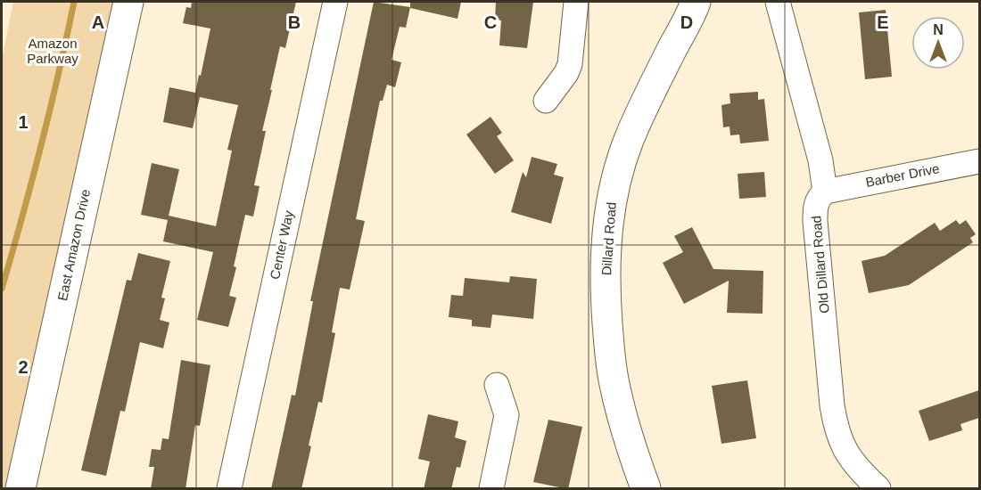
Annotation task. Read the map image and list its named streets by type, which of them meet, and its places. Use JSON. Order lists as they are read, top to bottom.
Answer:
{
  "streets": {
    "street": [
      "Barber Drive",
      "Dillard Road",
      "East Amazon Drive",
      "Center Way",
      "Old Dillard Road"
    ]
  },
  "crossings": [
    ["Barber Drive", "Old Dillard Road"]
  ],
  "parks": ["Amazon Parkway"],
  "north": "top",
  "grid": {
    "columns": [
      "A",
      "B",
      "C",
      "D",
      "E"
    ],
    "rows": ["1", "2"]
  }
}
